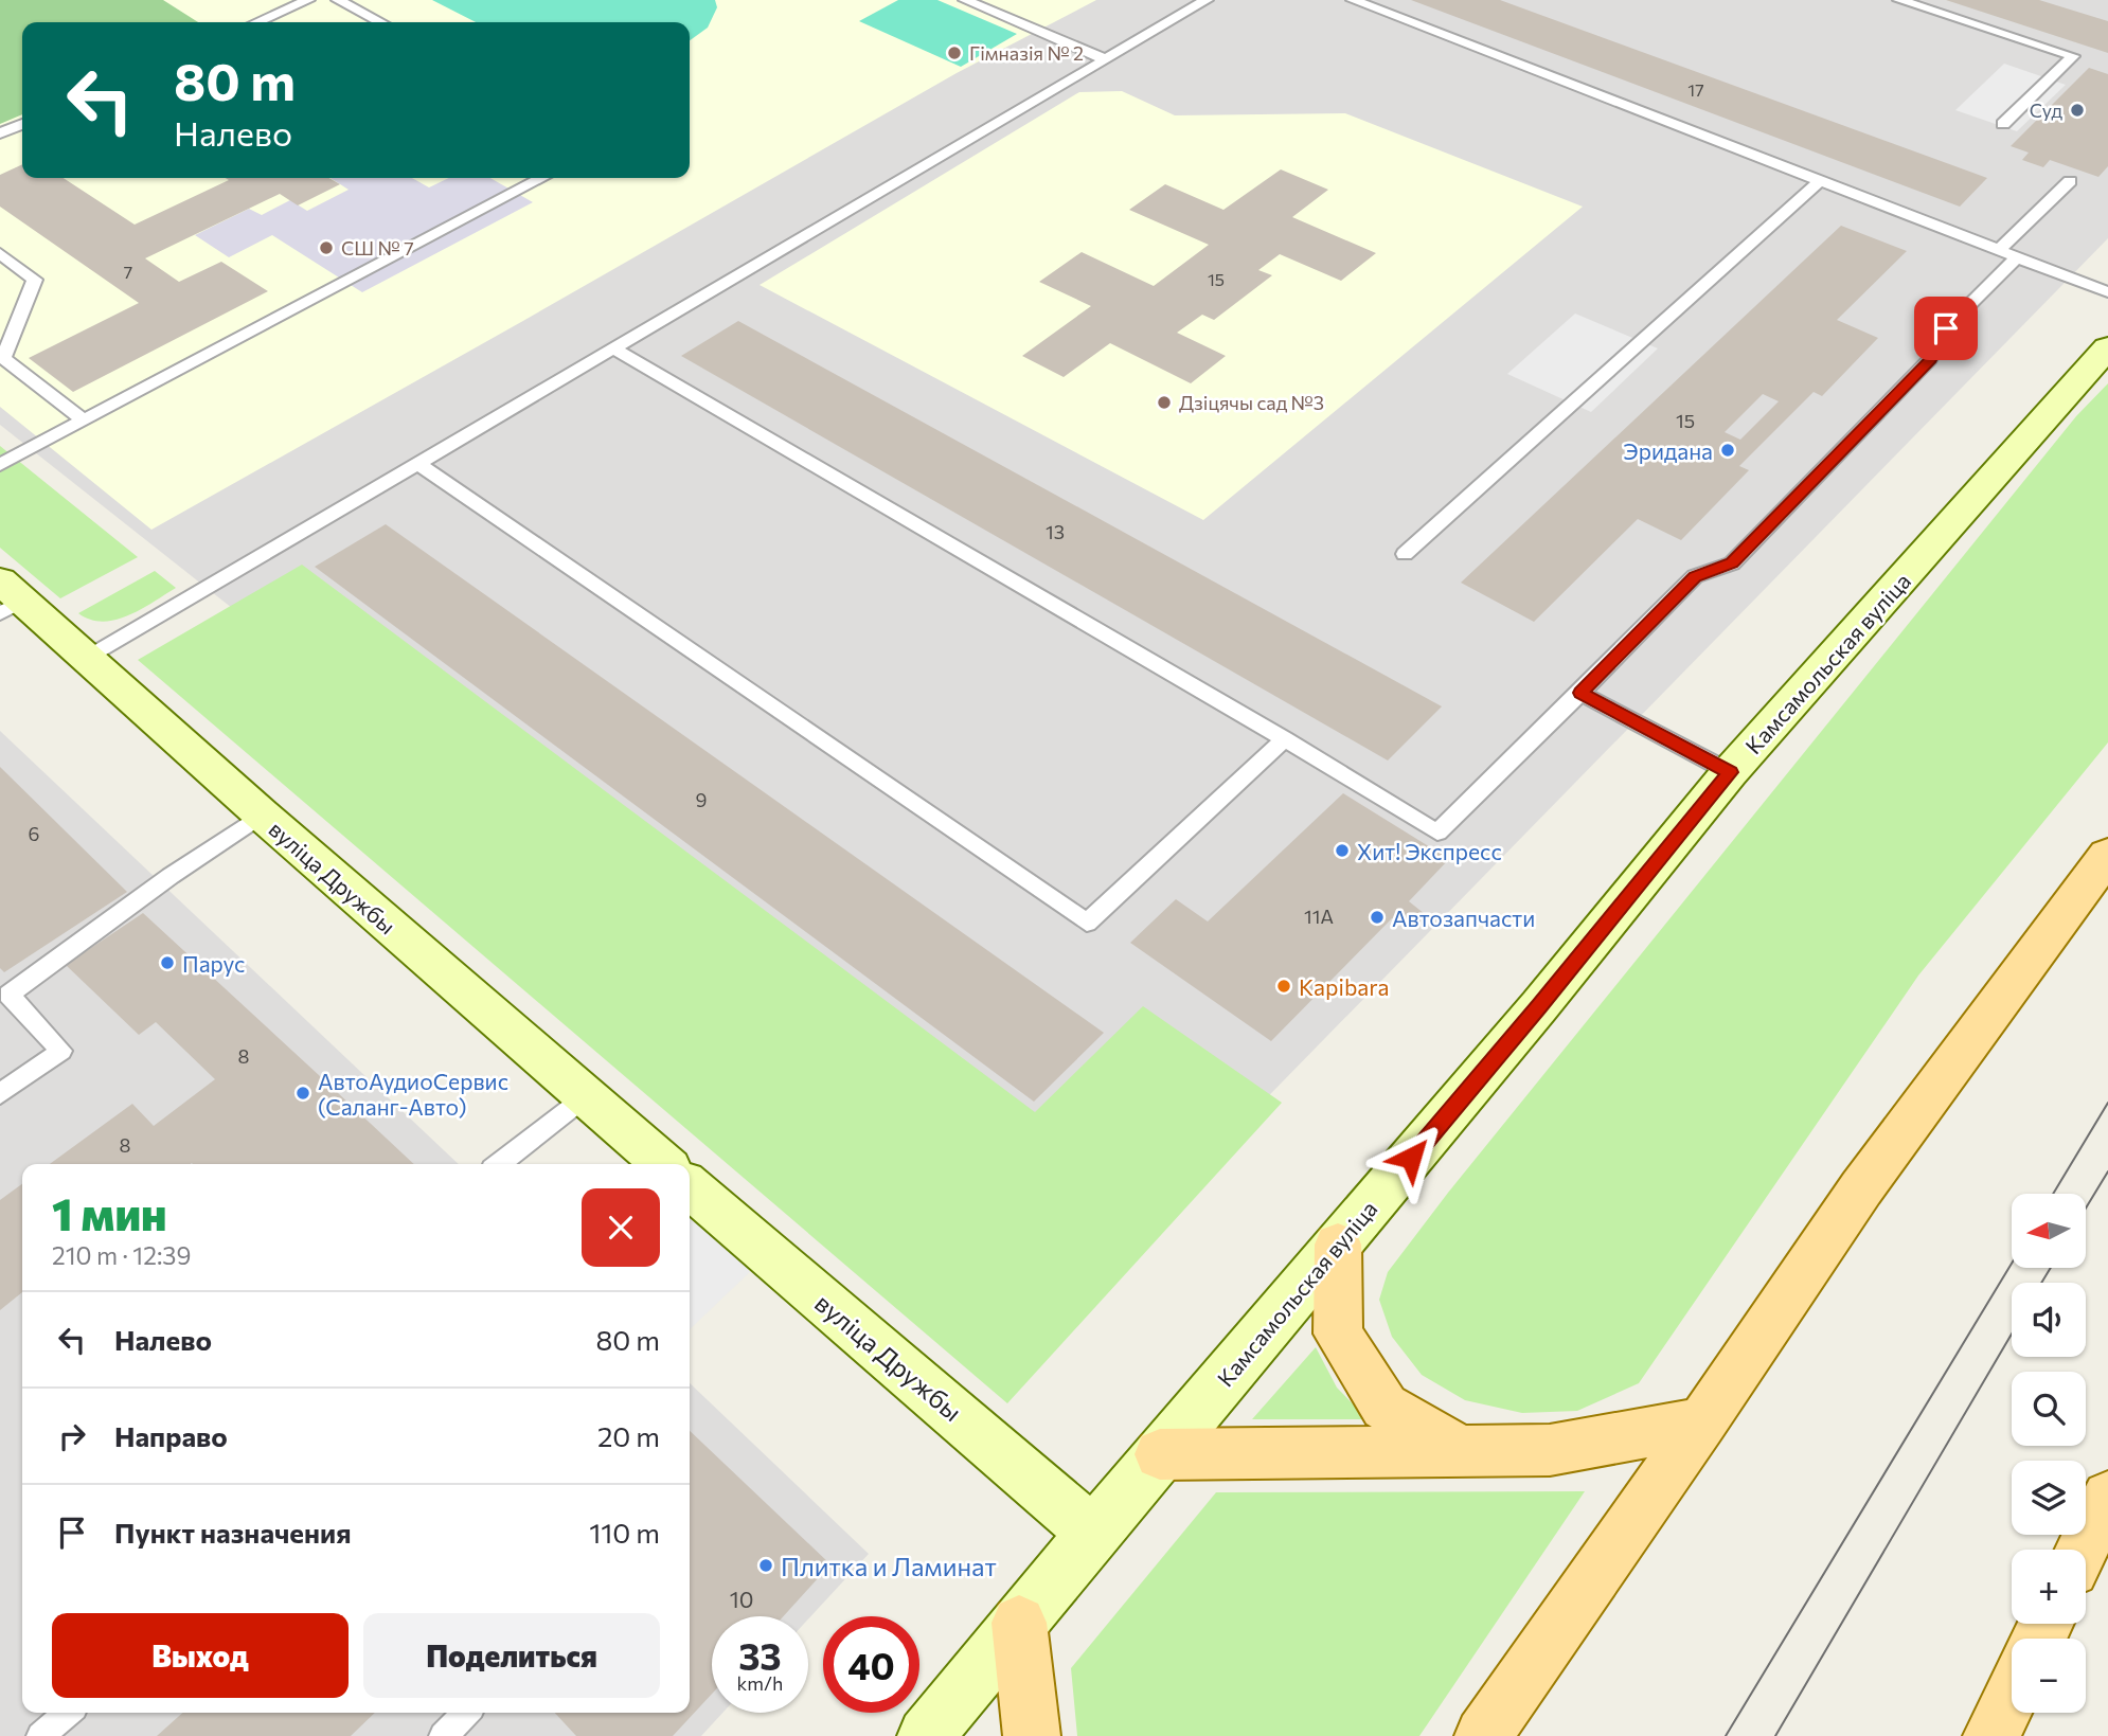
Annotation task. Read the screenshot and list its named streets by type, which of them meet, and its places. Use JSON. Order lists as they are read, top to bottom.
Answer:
{
  "streets": {
    "street": ["Камсамольская вуліца", "вуліца Дружбы"]
  },
  "crossings": [
    ["Камсамольская вуліца", "вуліца Дружбы"]
  ],
  "places": [
    "Гімназія № 2",
    "Суд",
    "СШ № 7",
    "Дзіцячы сад №3",
    "Эридана",
    "Хит! Экспресс",
    "Автозапчасти",
    "Парус",
    "Kapibara",
    "АвтоАудиоСервис (Саланг-Авто)",
    "Плитка и Ламинат"
  ],
  "house_numbers": [
    "17",
    "7",
    "15",
    "15",
    "13",
    "9",
    "6",
    "11А",
    "8",
    "8",
    "10"
  ],
  "north": "left",
  "page": {
    "turn": ["80 m", "Налево"],
    "heading": ["1 мин", "210 m · 12:39"],
    "map_buttons": ["+", "−"],
    "list": [
      {
        "name": "Налево",
        "value": "80 m"
      },
      {
        "name": "Направо",
        "value": "20 m"
      },
      {
        "name": "Пункт назначения",
        "value": "110 m"
      }
    ],
    "buttons": ["Выход", "Поделиться"],
    "speed": "33 km/h",
    "limit": "40"
  }
}
